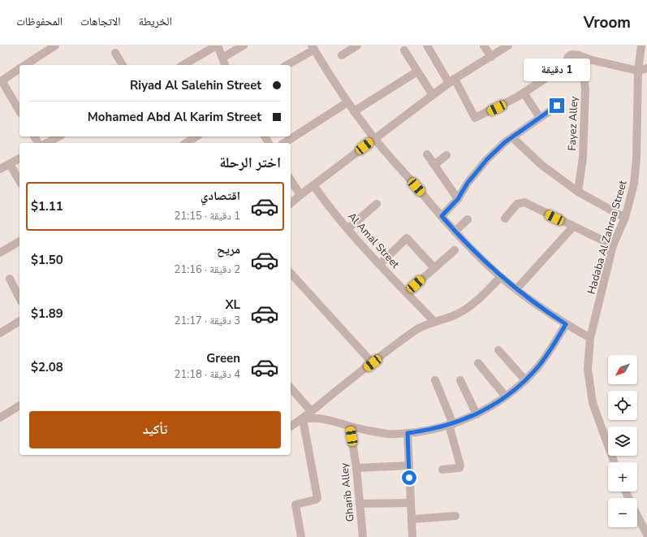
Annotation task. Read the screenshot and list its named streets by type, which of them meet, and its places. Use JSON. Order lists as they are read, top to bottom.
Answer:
{
  "streets": {
    "street": [
      "Fayez Alley",
      "Hadaba Al Zahraa Street",
      "Al Amal Street",
      "Gharib Alley"
    ]
  },
  "north": "bottom left",
  "page": {
    "header": "Vroom",
    "nav": ["الخريطة", "الاتجاهات", "المحفوظات"],
    "bubble": "1 دقيقة",
    "banner": ["Riyad Al Salehin Street", "Mohamed Abd Al Karim Street"],
    "heading": "اختر الرحلة",
    "list": [
      {
        "name": "اقتصادي",
        "note": "1 دقيقة · 21:15",
        "value": "$1.11"
      },
      {
        "name": "مريح",
        "note": "2 دقيقة · 21:16",
        "value": "$1.50"
      },
      {
        "name": "XL",
        "note": "3 دقيقة · 21:17",
        "value": "$1.89"
      },
      {
        "name": "Green",
        "note": "4 دقيقة · 21:18",
        "value": "$2.08"
      }
    ],
    "map_buttons": ["+", "−"],
    "buttons": "تأكيد"
  }
}
